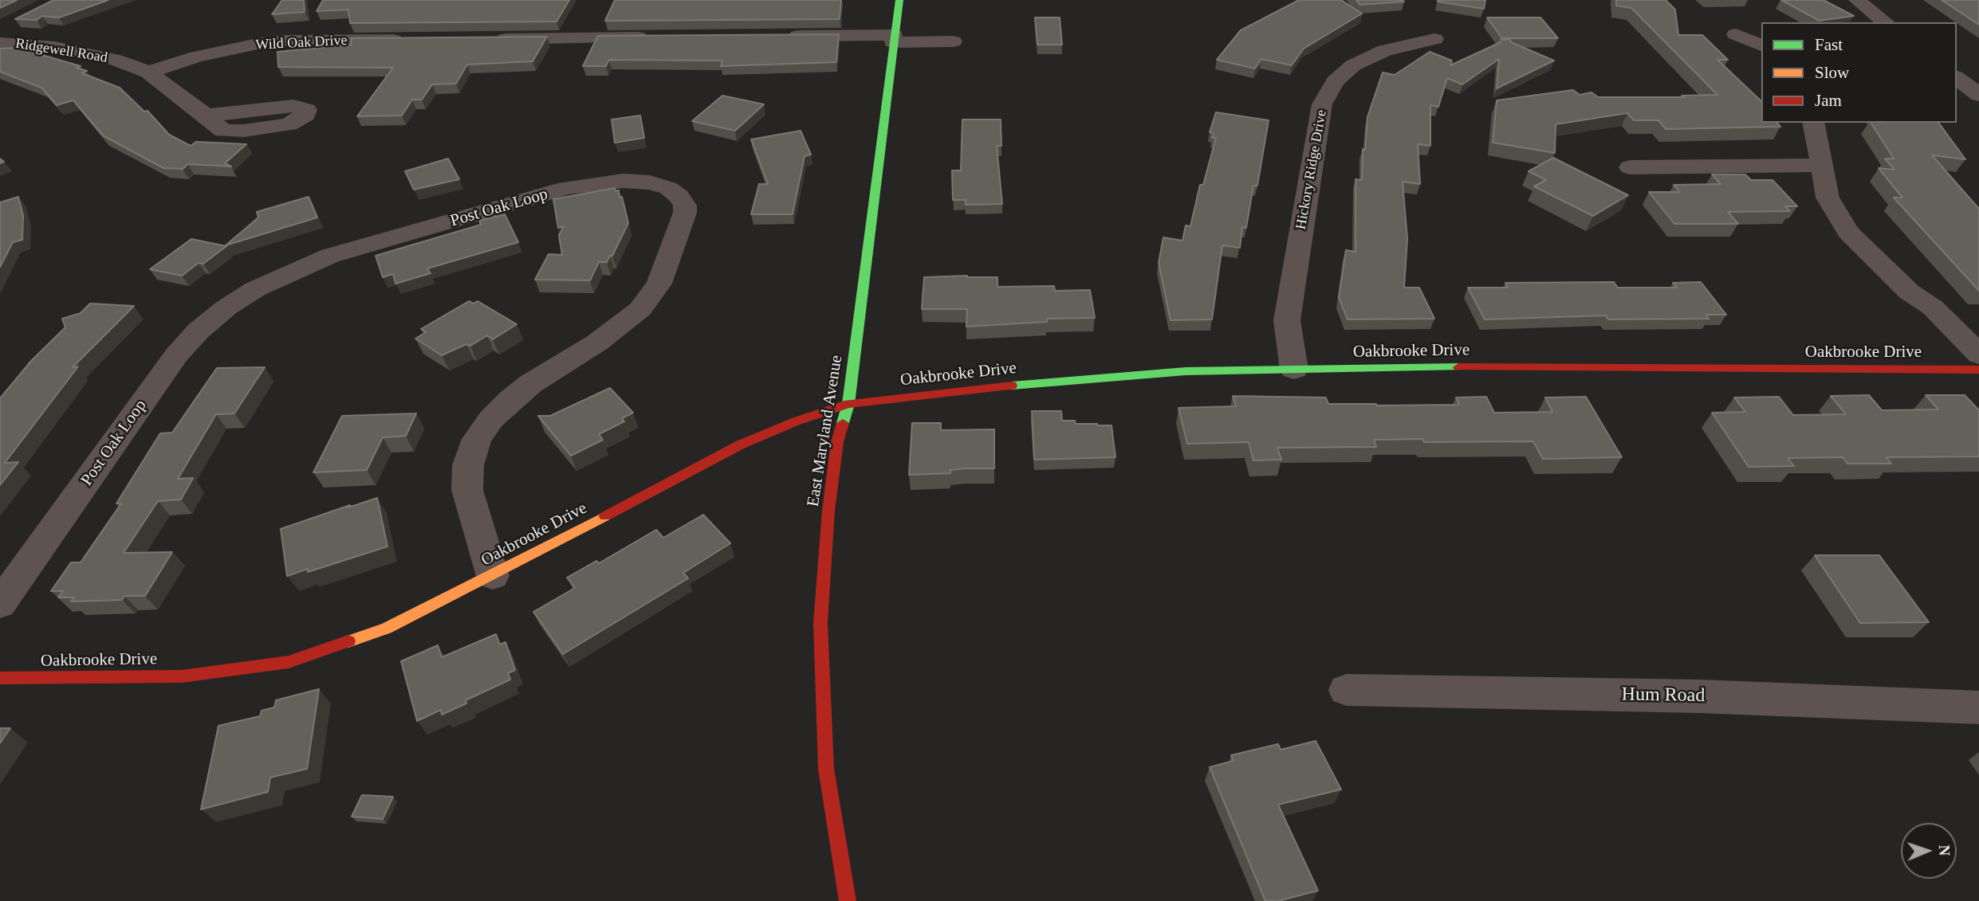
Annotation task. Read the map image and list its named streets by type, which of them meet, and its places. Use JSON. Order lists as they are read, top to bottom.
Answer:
{
  "streets": {
    "street": [
      "Wild Oak Drive",
      "Ridgewell Road",
      "Hickory Ridge Drive",
      "Post Oak Loop",
      "Oakbrooke Drive",
      "East Maryland Avenue",
      "Hum Road"
    ]
  },
  "crossings": [
    ["Wild Oak Drive", "Ridgewell Road"],
    ["Hickory Ridge Drive", "Oakbrooke Drive"],
    ["Post Oak Loop", "Oakbrooke Drive"],
    ["Oakbrooke Drive", "East Maryland Avenue"]
  ],
  "legend": ["Fast", "Slow", "Jam"],
  "north": "right"
}
